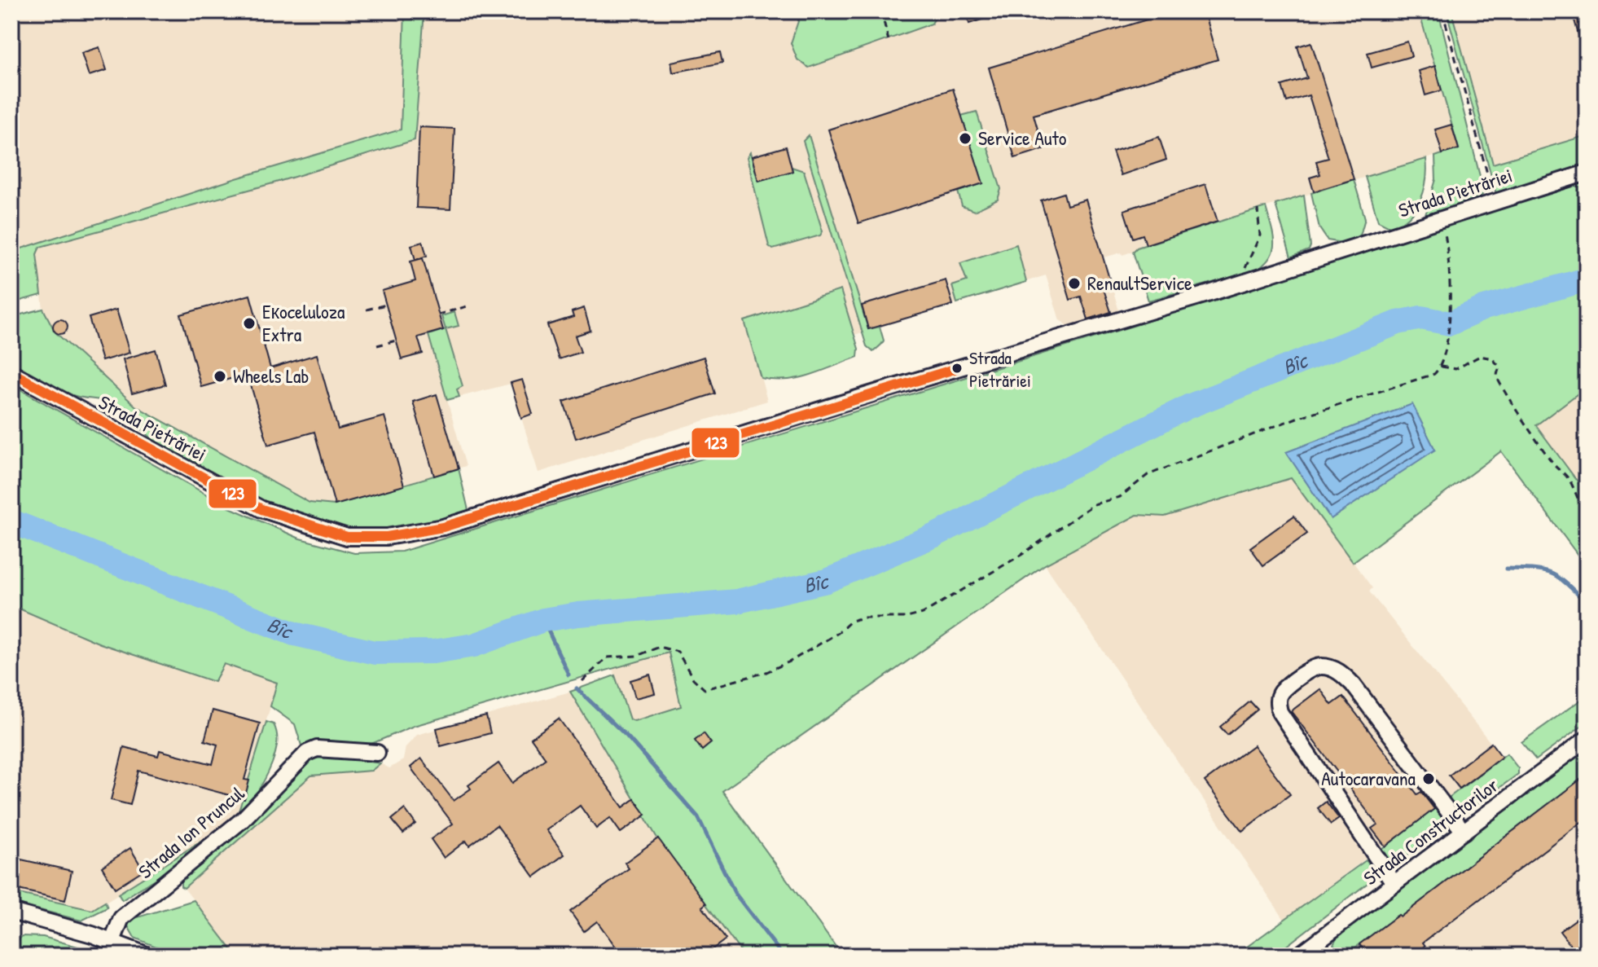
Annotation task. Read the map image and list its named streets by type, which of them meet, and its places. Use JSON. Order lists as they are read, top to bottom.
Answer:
{
  "streets": {
    "street": ["Strada Pietrăriei", "Strada Constructorilor", "Strada Ion Pruncul"]
  },
  "water": ["Bîc"],
  "places": [
    "Service Auto",
    "RenaultService",
    "Eкoceluloza Extra",
    "Strada Pietrăriei",
    "Wheels Lab",
    "Autocaravana"
  ],
  "lines": ["transit line 123"]
}
